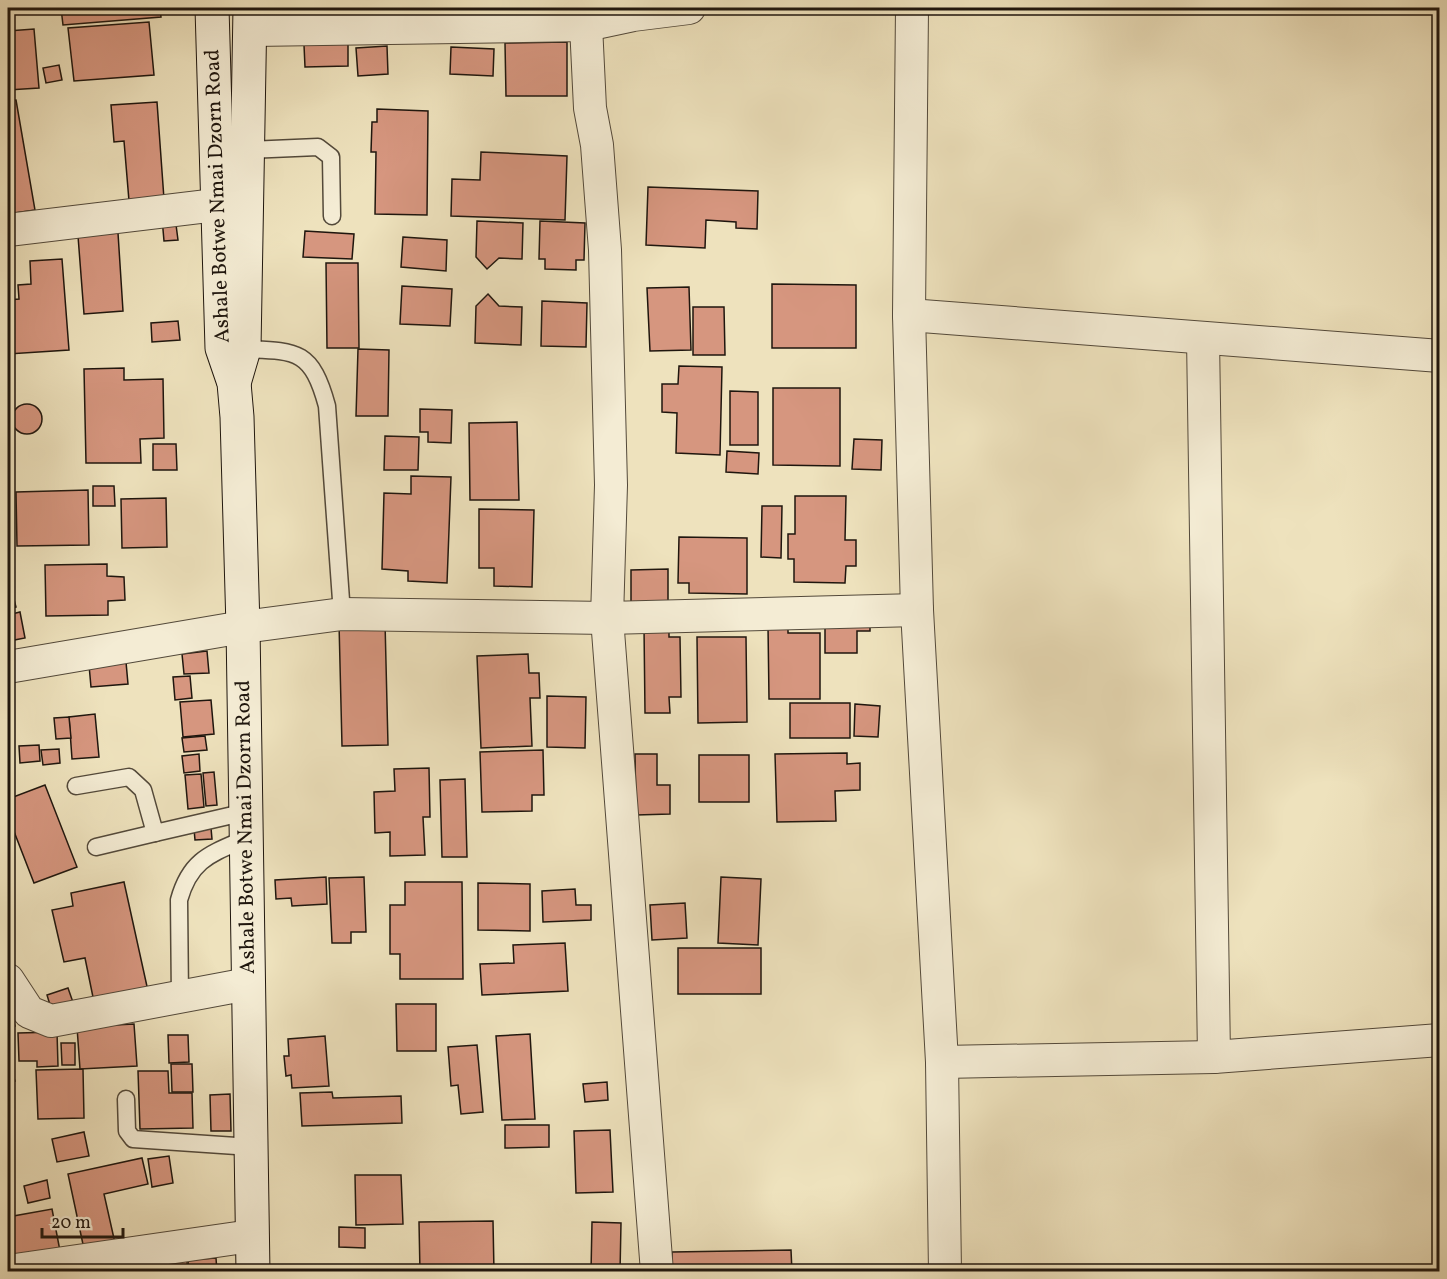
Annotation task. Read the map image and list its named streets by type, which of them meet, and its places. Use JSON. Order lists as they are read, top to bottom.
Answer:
{
  "streets": {
    "main road": ["Ashale Botwe Nmai Dzorn Road"]
  },
  "scale_bar": "20 m"
}
